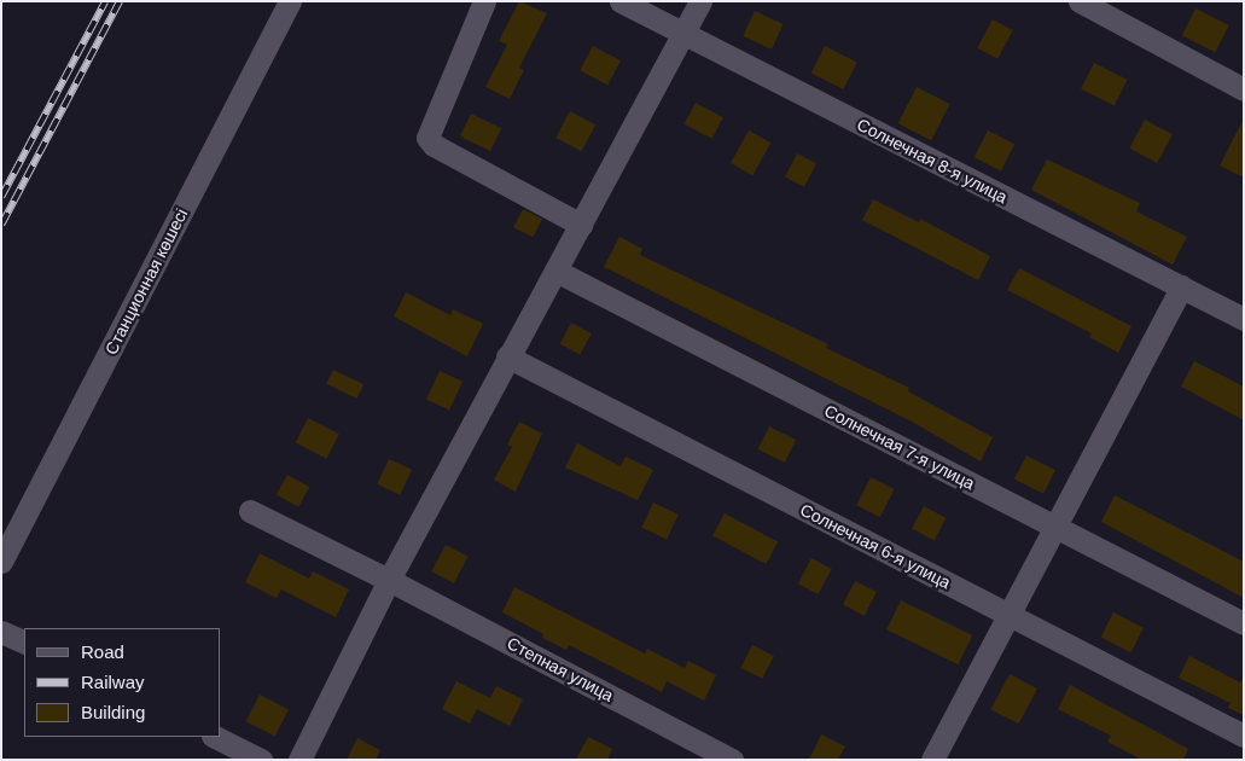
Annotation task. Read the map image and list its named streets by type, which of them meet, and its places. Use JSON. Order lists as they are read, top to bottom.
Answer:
{
  "streets": {
    "street": [
      "Солнечная 8-я улица",
      "Станционная көшесі",
      "Солнечная 7-я улица",
      "Солнечная 6-я улица",
      "Степная улица"
    ]
  },
  "legend": ["Road", "Railway", "Building"]
}
